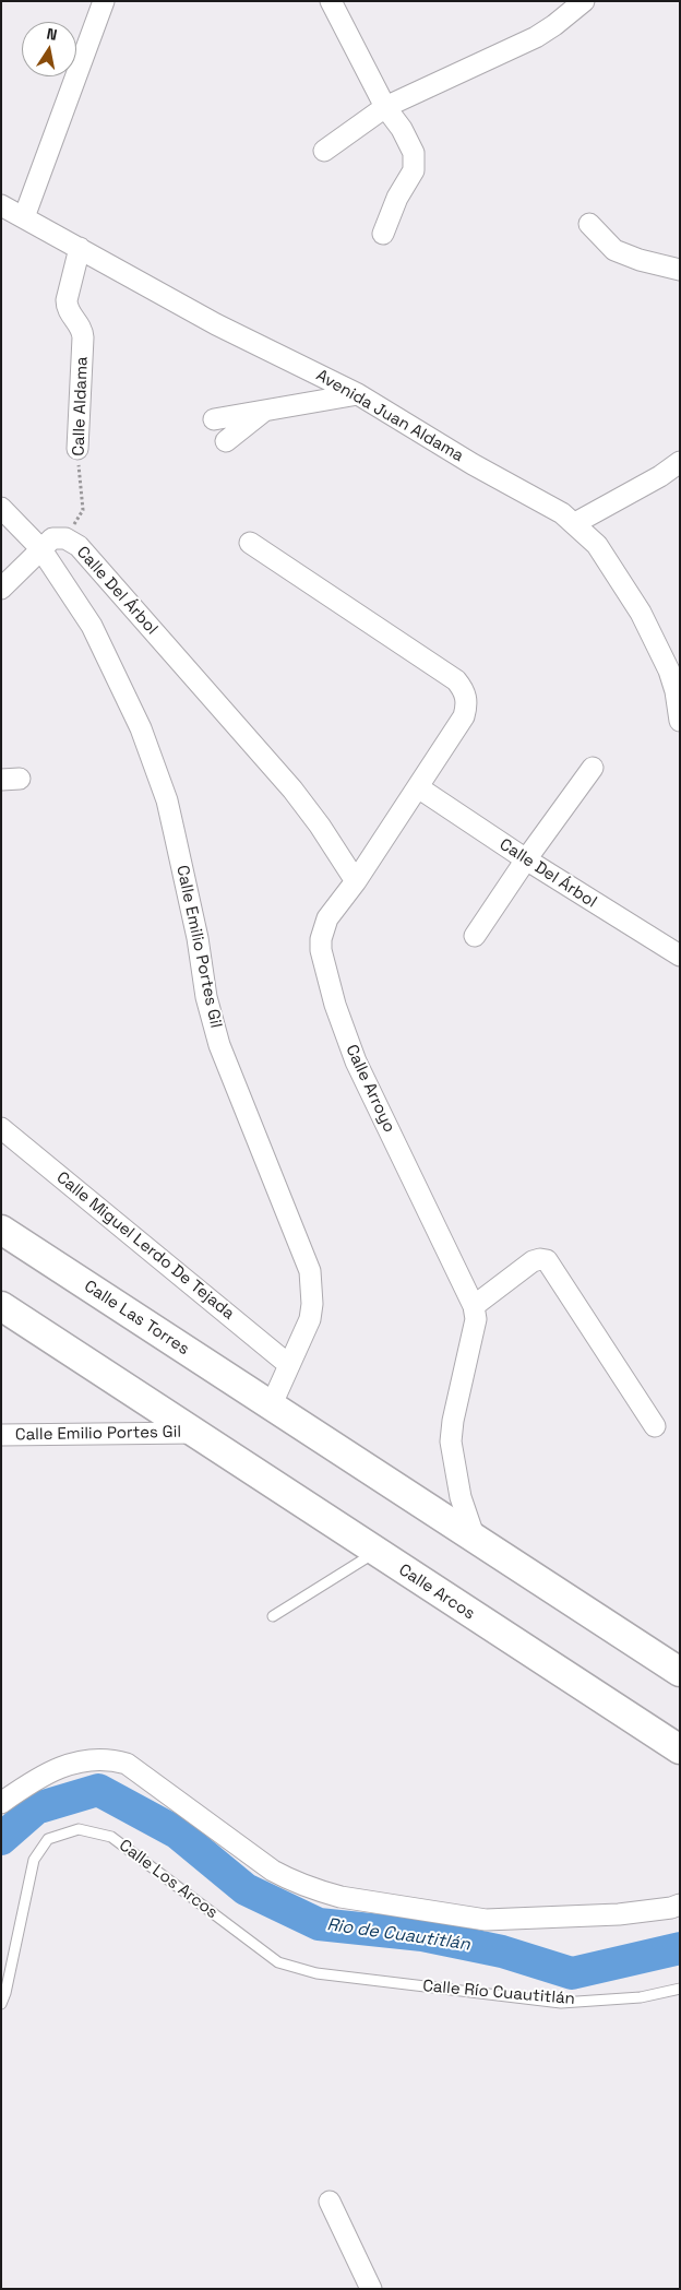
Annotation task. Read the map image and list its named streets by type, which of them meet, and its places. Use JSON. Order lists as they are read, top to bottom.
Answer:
{
  "streets": {
    "main road": ["Calle Las Torres", "Calle Arcos"],
    "street": [
      "Calle Aldama",
      "Avenida Juan Aldama",
      "Calle Del Árbol",
      "Calle Emilio Portes Gil",
      "Calle Arroyo",
      "Calle Miguel Lerdo De Tejada"
    ],
    "lane": ["Calle Los Arcos", "Calle Río Cuautitlán"]
  },
  "crossings": [
    ["Calle Aldama", "Avenida Juan Aldama"],
    ["Calle Aldama", "Calle Del Árbol"],
    ["Calle Del Árbol", "Calle Arroyo"],
    ["Calle Emilio Portes Gil", "Calle Miguel Lerdo De Tejada"],
    ["Calle Emilio Portes Gil", "Calle Las Torres"],
    ["Calle Emilio Portes Gil", "Calle Arcos"],
    ["Calle Los Arcos", "Calle Río Cuautitlán"]
  ],
  "water": ["Rio de Cuautitlán"],
  "north": "top"
}
